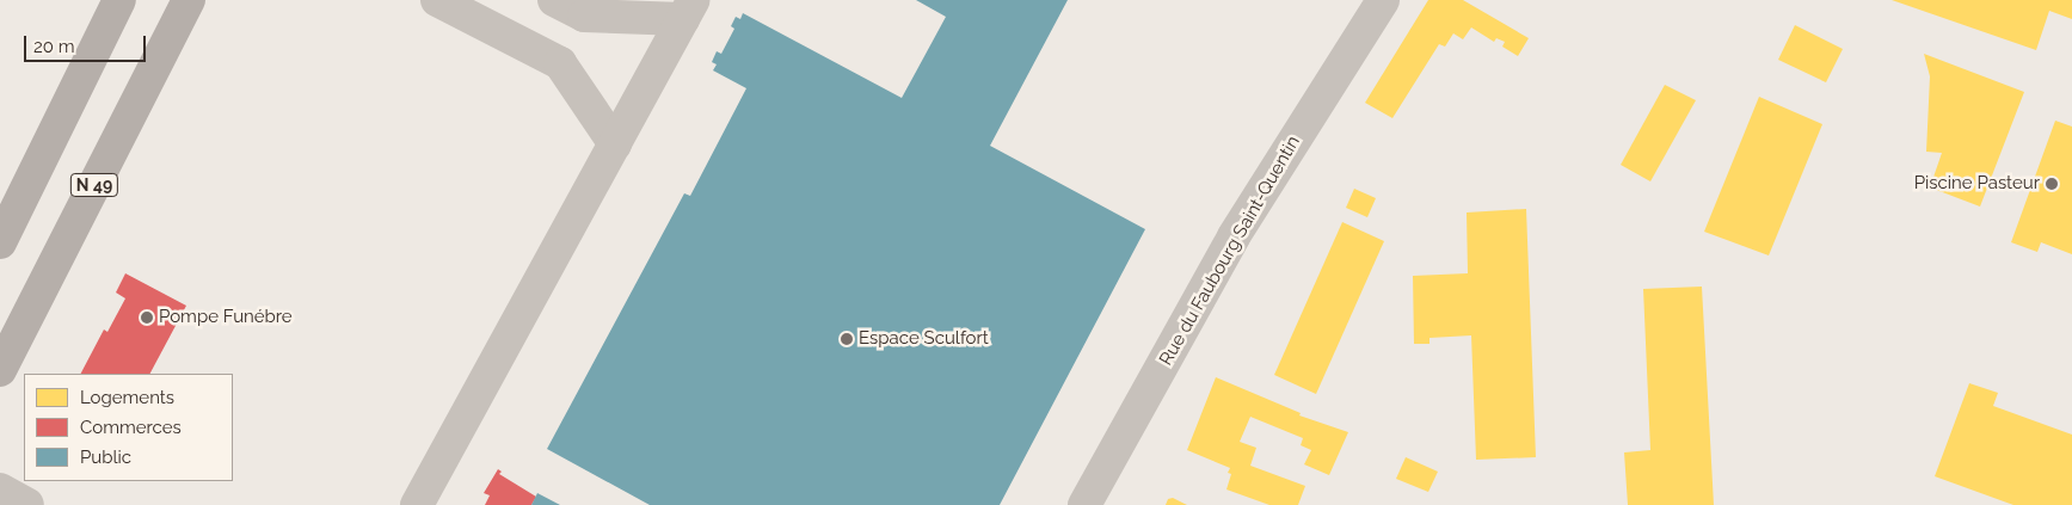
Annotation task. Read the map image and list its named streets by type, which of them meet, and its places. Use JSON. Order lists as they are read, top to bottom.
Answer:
{
  "streets": {
    "main road": ["N 49"],
    "street": ["Rue du Faubourg Saint-Quentin"]
  },
  "places": ["Piscine Pasteur", "Pompe Funébre", "Espace Sculfort"],
  "legend": ["Logements", "Commerces", "Public"],
  "scale_bar": "20 m"
}
